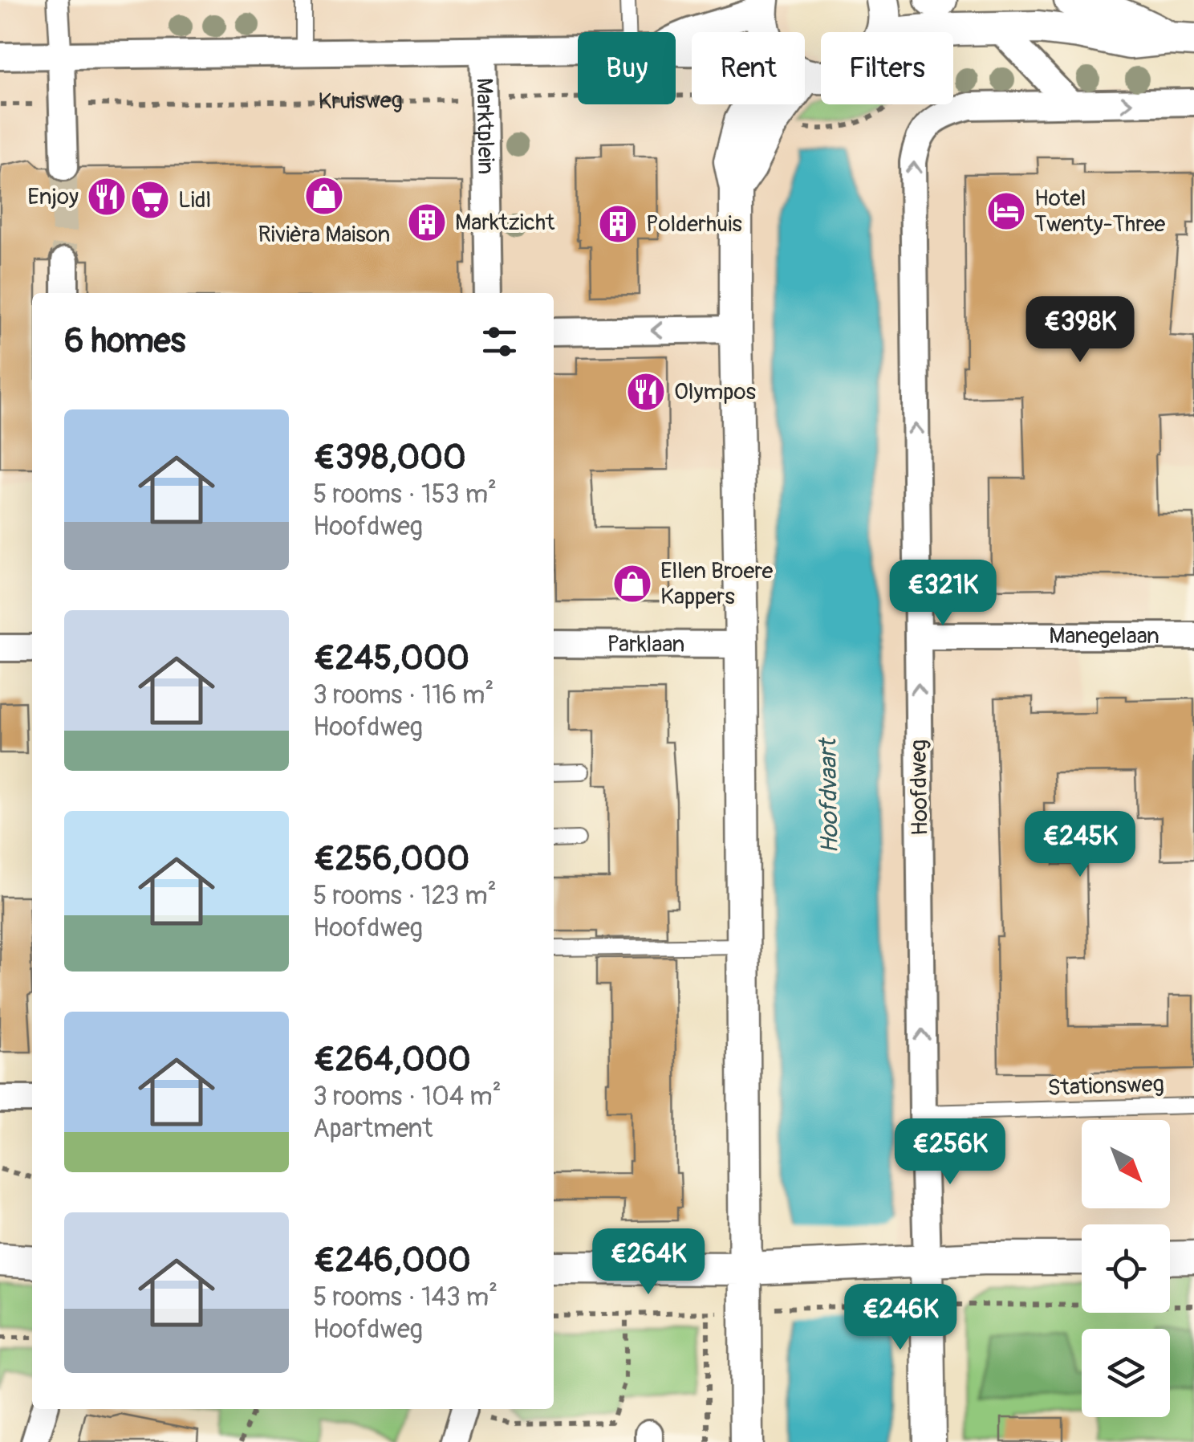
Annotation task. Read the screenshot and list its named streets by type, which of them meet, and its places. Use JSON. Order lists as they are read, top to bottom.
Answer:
{
  "streets": {
    "street": [
      "Marktplein",
      "Manegelaan",
      "Parklaan",
      "Hoofdweg"
    ],
    "lane": ["Stationsweg"],
    "path": ["Kruisweg"]
  },
  "crossings": [
    ["Kruisweg", "Marktplein"],
    ["Manegelaan", "Hoofdweg"],
    ["Hoofdweg", "Stationsweg"]
  ],
  "water": ["Hoofdvaart"],
  "places": {
    "shop": ["Rivièra Maison", "Ellen Broere Kappers"],
    "restaurant": ["Enjoy", "Olympos"],
    "supermarket": ["Lidl"],
    "hotel": ["Hotel Twenty-Three"],
    "building": ["Marktzicht", "Polderhuis"]
  },
  "north": "bottom right",
  "page": {
    "chip": ["Buy", "Rent", "Filters"],
    "heading": "6 homes",
    "price": [
      "€398K",
      "€321K",
      "€245K",
      "€256K",
      "€264K",
      "€246K"
    ],
    "list": [
      {
        "name": "€398,000",
        "note": "5 rooms · 153 m² · Hoofdweg"
      },
      {
        "name": "€245,000",
        "note": "3 rooms · 116 m² · Hoofdweg"
      },
      {
        "name": "€256,000",
        "note": "5 rooms · 123 m² · Hoofdweg"
      },
      {
        "name": "€264,000",
        "note": "3 rooms · 104 m² · Apartment"
      },
      {
        "name": "€246,000",
        "note": "5 rooms · 143 m² · Hoofdweg"
      }
    ]
  }
}
